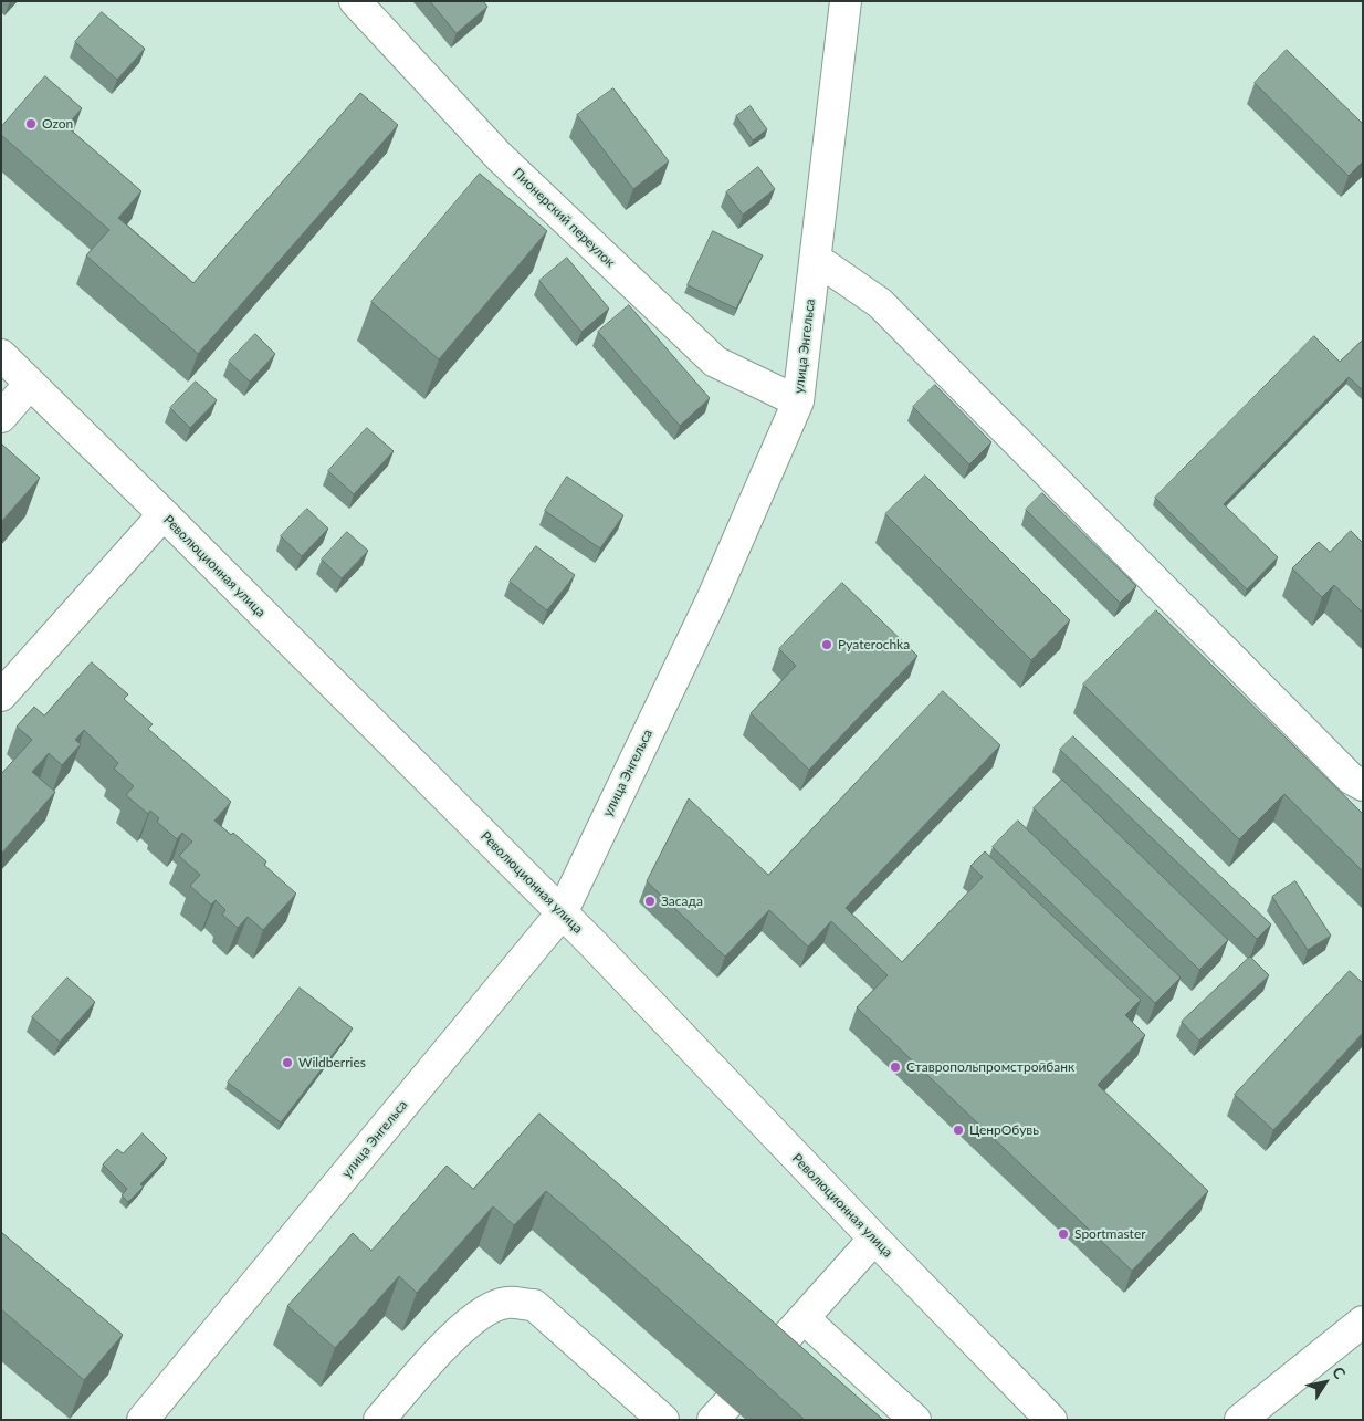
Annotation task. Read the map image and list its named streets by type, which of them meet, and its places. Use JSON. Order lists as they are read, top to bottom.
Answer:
{
  "streets": {
    "street": ["Пионерский переулок", "улица Энгельса", "Революционная улица"]
  },
  "crossings": [
    ["Пионерский переулок", "улица Энгельса"],
    ["улица Энгельса", "Революционная улица"]
  ],
  "places": [
    "Ozon",
    "Pyaterochka",
    "Засада",
    "Wildberries",
    "Ставропольпромстройбанк",
    "ЦенрОбувь",
    "Sportmaster"
  ],
  "north": "top right"
}
